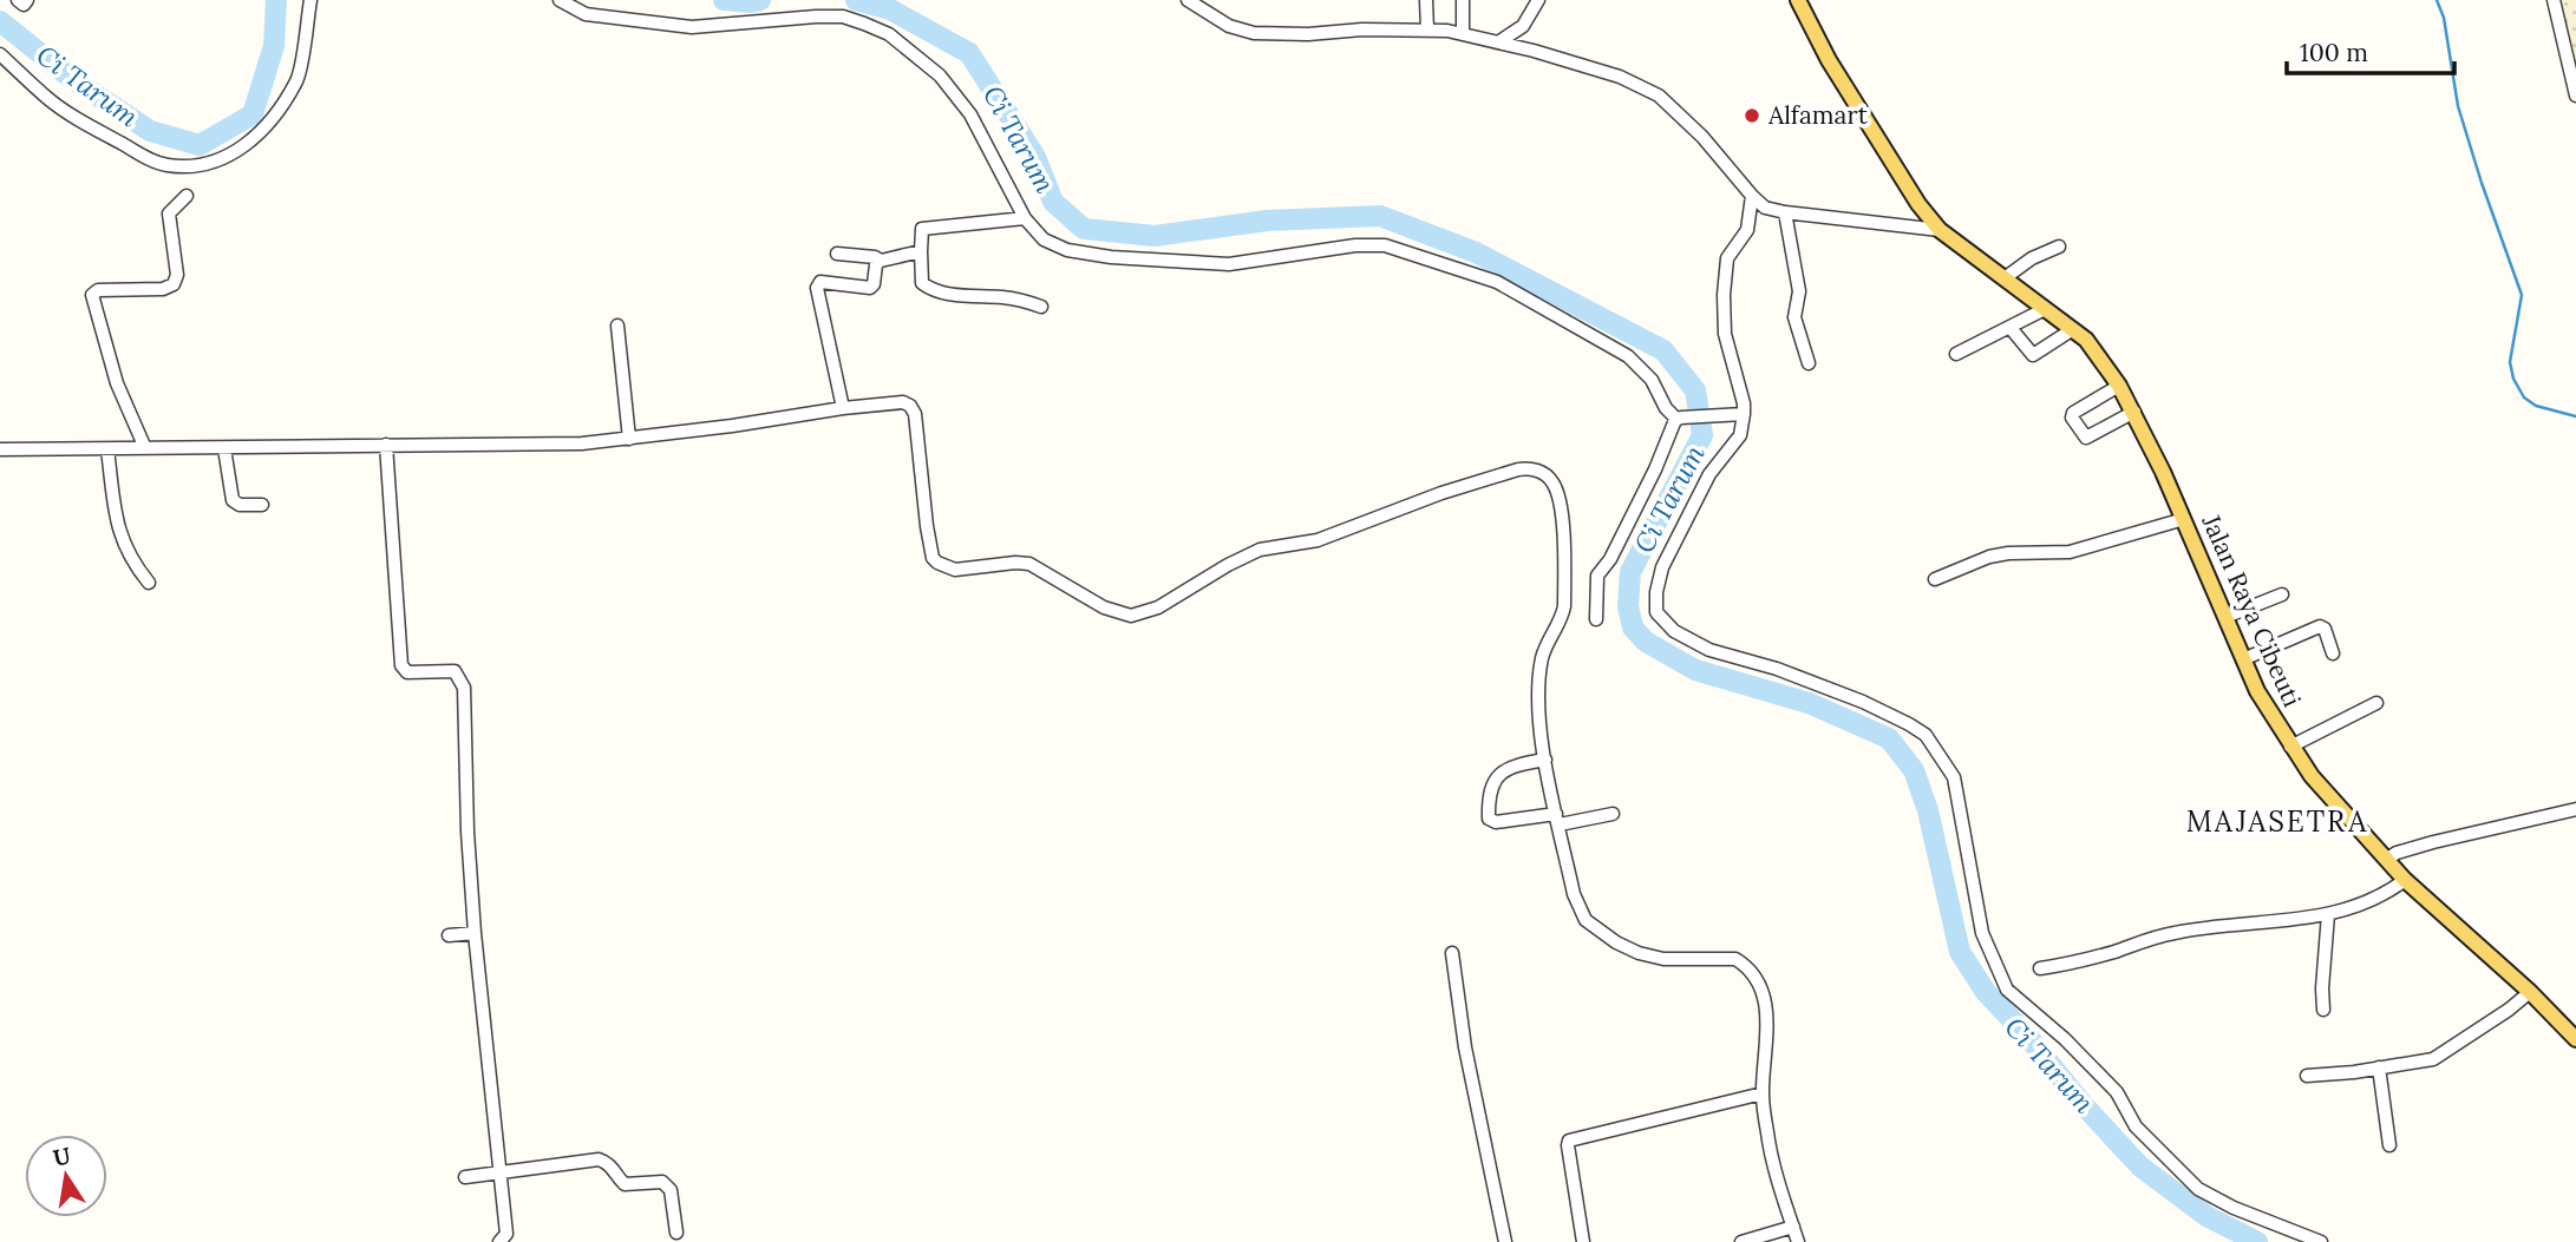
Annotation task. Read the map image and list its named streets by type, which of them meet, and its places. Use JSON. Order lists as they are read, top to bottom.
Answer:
{
  "streets": {
    "main road": ["Jalan Raya Cibeuti"]
  },
  "districts": ["MAJASETRA"],
  "water": ["Ci Tarum"],
  "places": ["Alfamart"],
  "scale_bar": "100 m",
  "north": "top"
}
